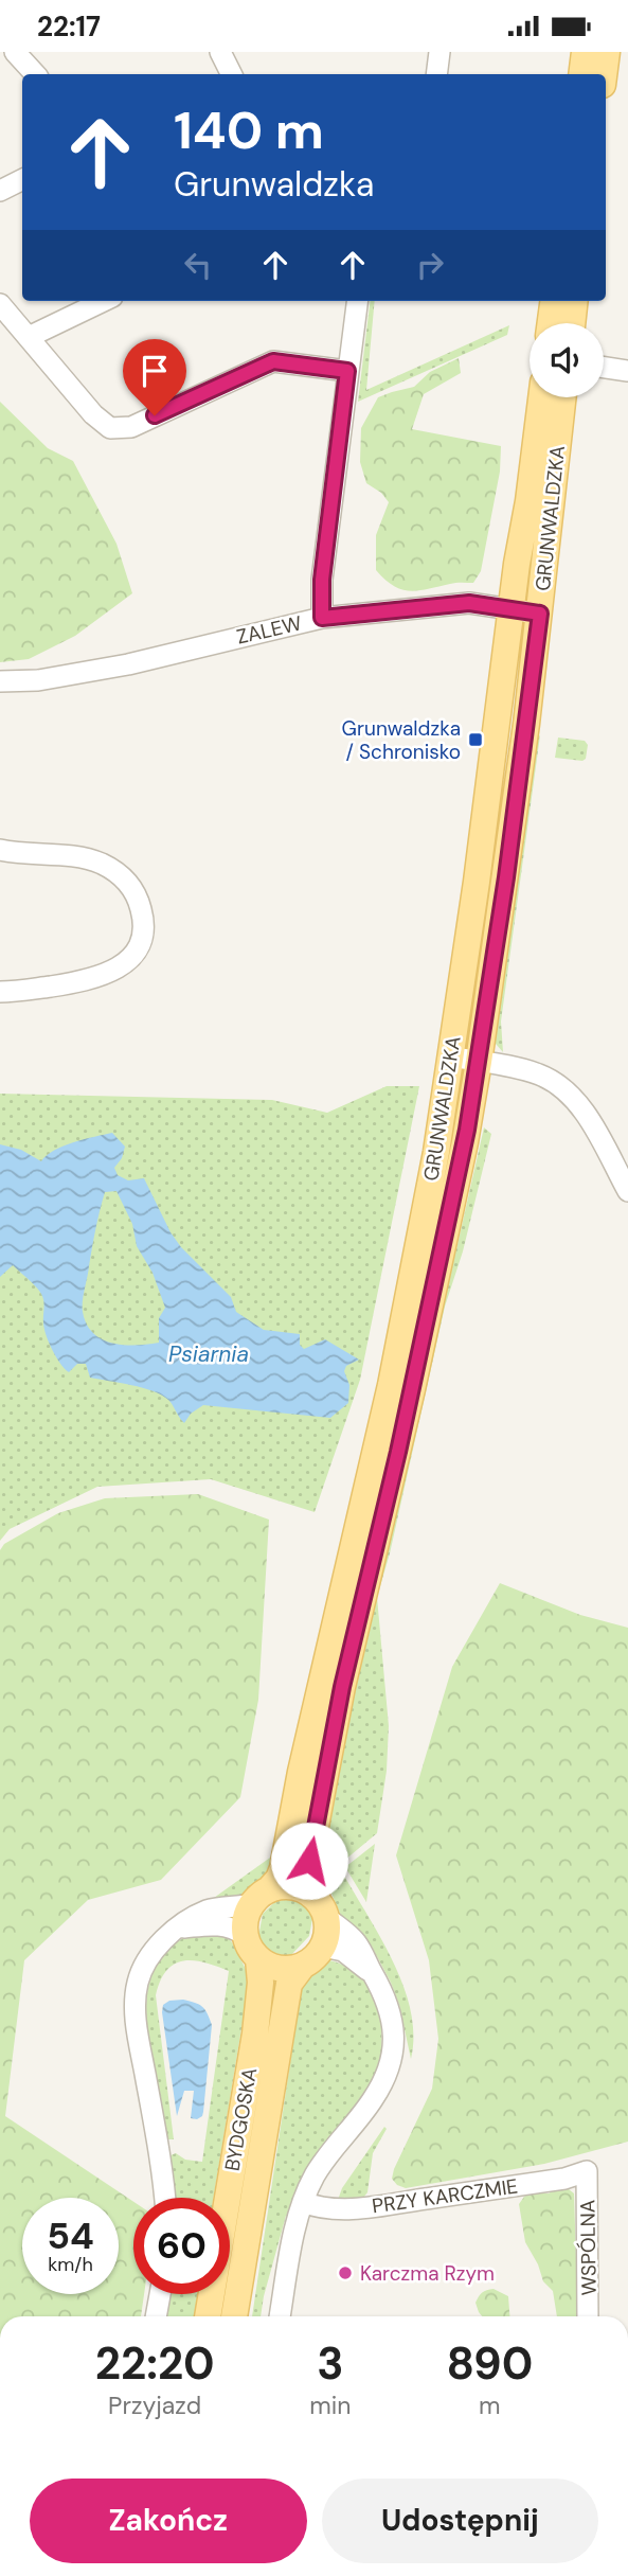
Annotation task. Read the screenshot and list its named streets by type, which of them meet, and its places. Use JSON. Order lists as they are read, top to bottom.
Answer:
{
  "streets": {
    "main road": ["GRUNWALDZKA", "BYDGOSKA"],
    "street": ["ZALEW", "PRZY KARCZMIE", "WSPÓLNA"]
  },
  "crossings": [
    ["GRUNWALDZKA", "ZALEW"],
    ["PRZY KARCZMIE", "WSPÓLNA"]
  ],
  "water": ["Psiarnia"],
  "places": {
    "transit": ["Grunwaldzka / Schronisko"],
    "other": ["Karczma Rzym"]
  },
  "page": {
    "status": "22:17",
    "turn": ["140 m", "Grunwaldzka"],
    "speed": "54 km/h",
    "limit": "60",
    "eta": [
      "22:20",
      "Przyjazd",
      "3",
      "min",
      "890",
      "m"
    ],
    "buttons": ["Zakończ", "Udostępnij"]
  }
}
